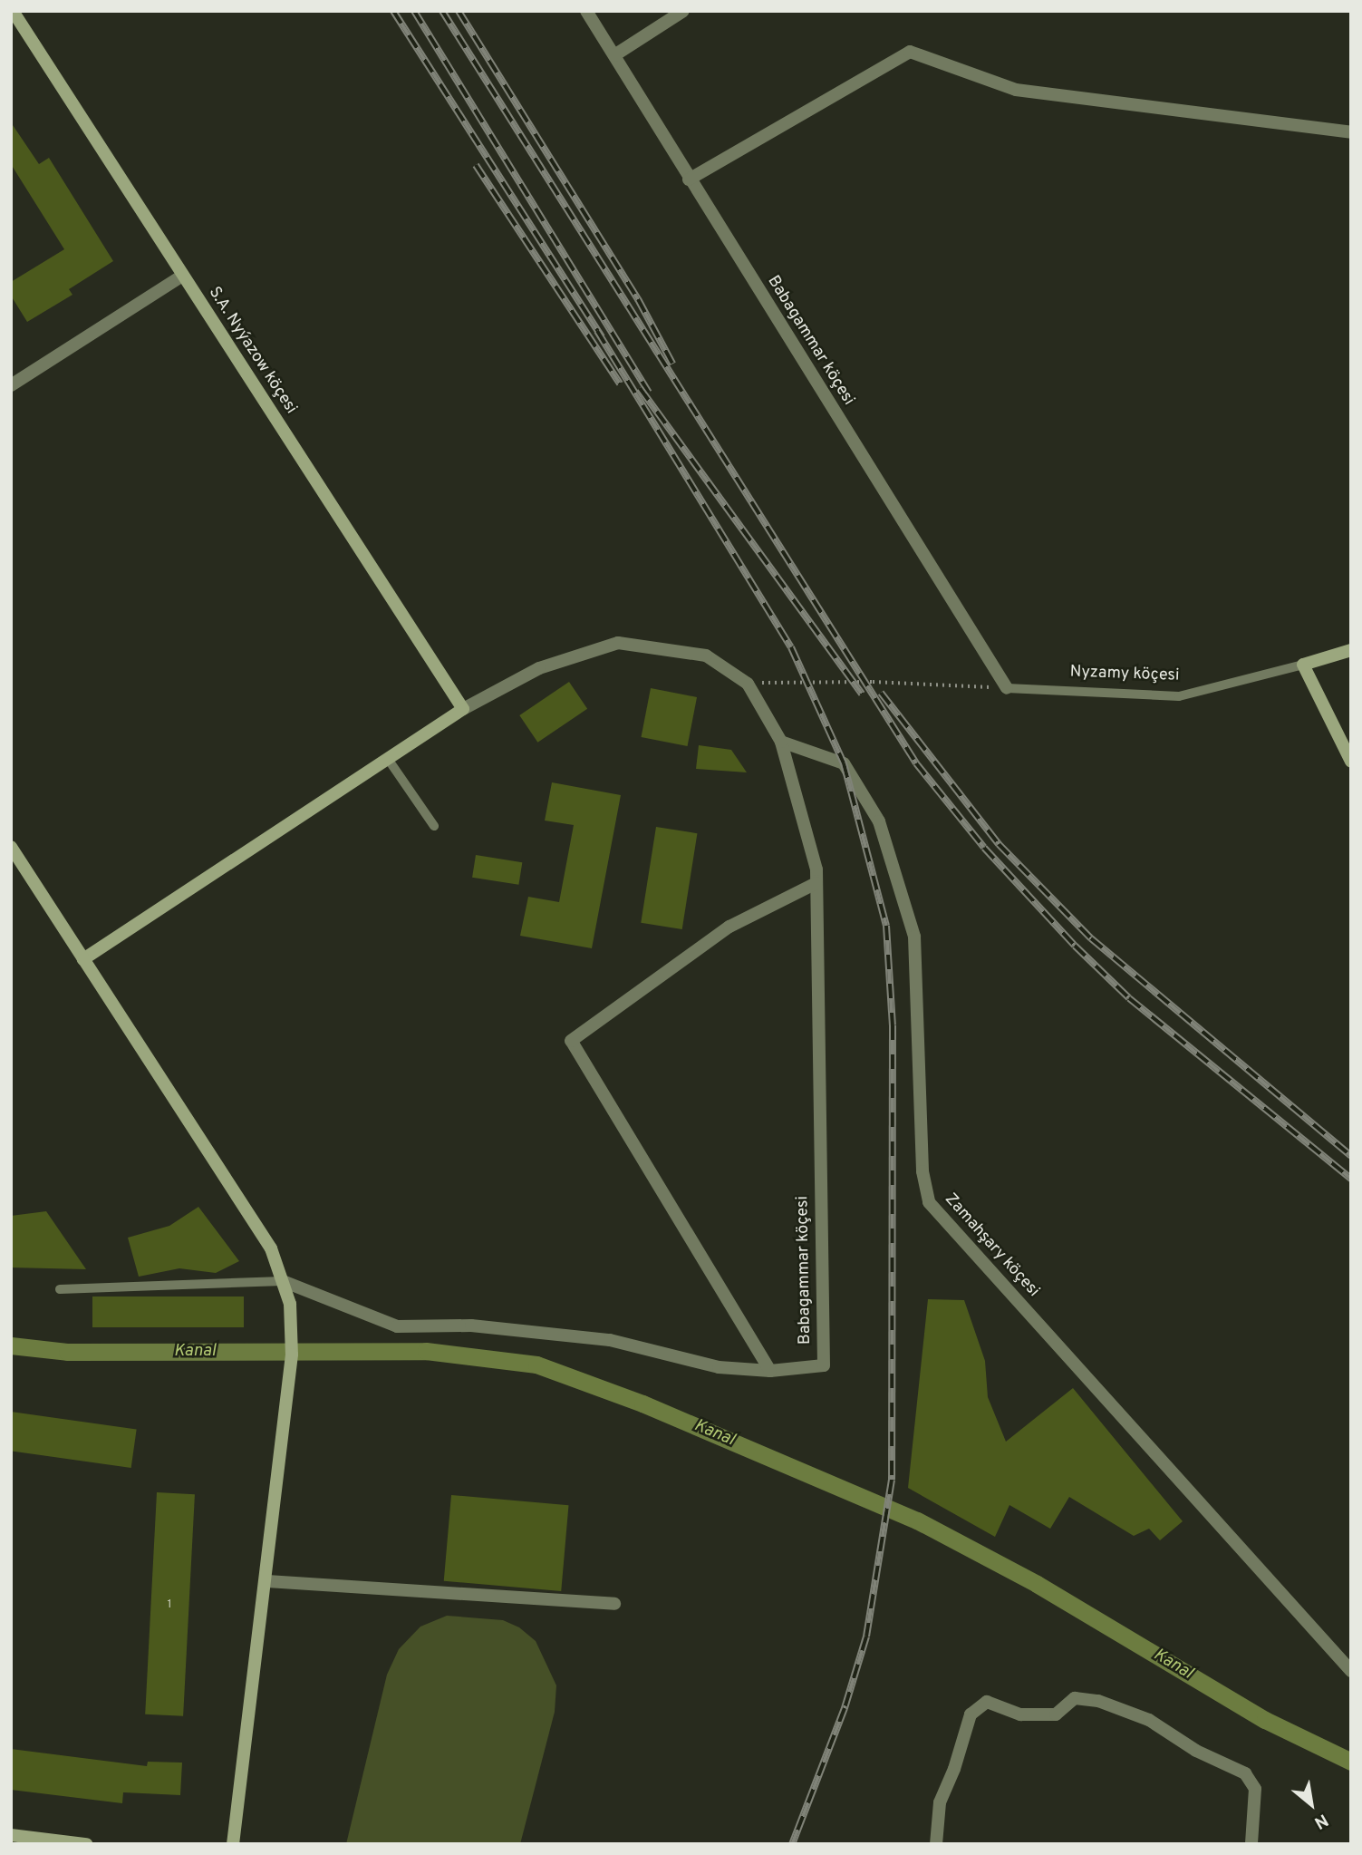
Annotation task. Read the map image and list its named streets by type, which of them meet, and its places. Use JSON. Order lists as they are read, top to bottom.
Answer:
{
  "streets": {
    "street": [
      "Babagammar köçesi",
      "S.A. Nyýazow köçesi",
      "Nyzamy köçesi",
      "Zamahşary köçesi"
    ]
  },
  "crossings": [
    ["Babagammar köçesi", "S.A. Nyýazow köçesi"],
    ["Babagammar köçesi", "Nyzamy köçesi"],
    ["Babagammar köçesi", "Zamahşary köçesi"]
  ],
  "water": ["Kanal"],
  "house_numbers": ["1"],
  "north": "bottom right"
}
